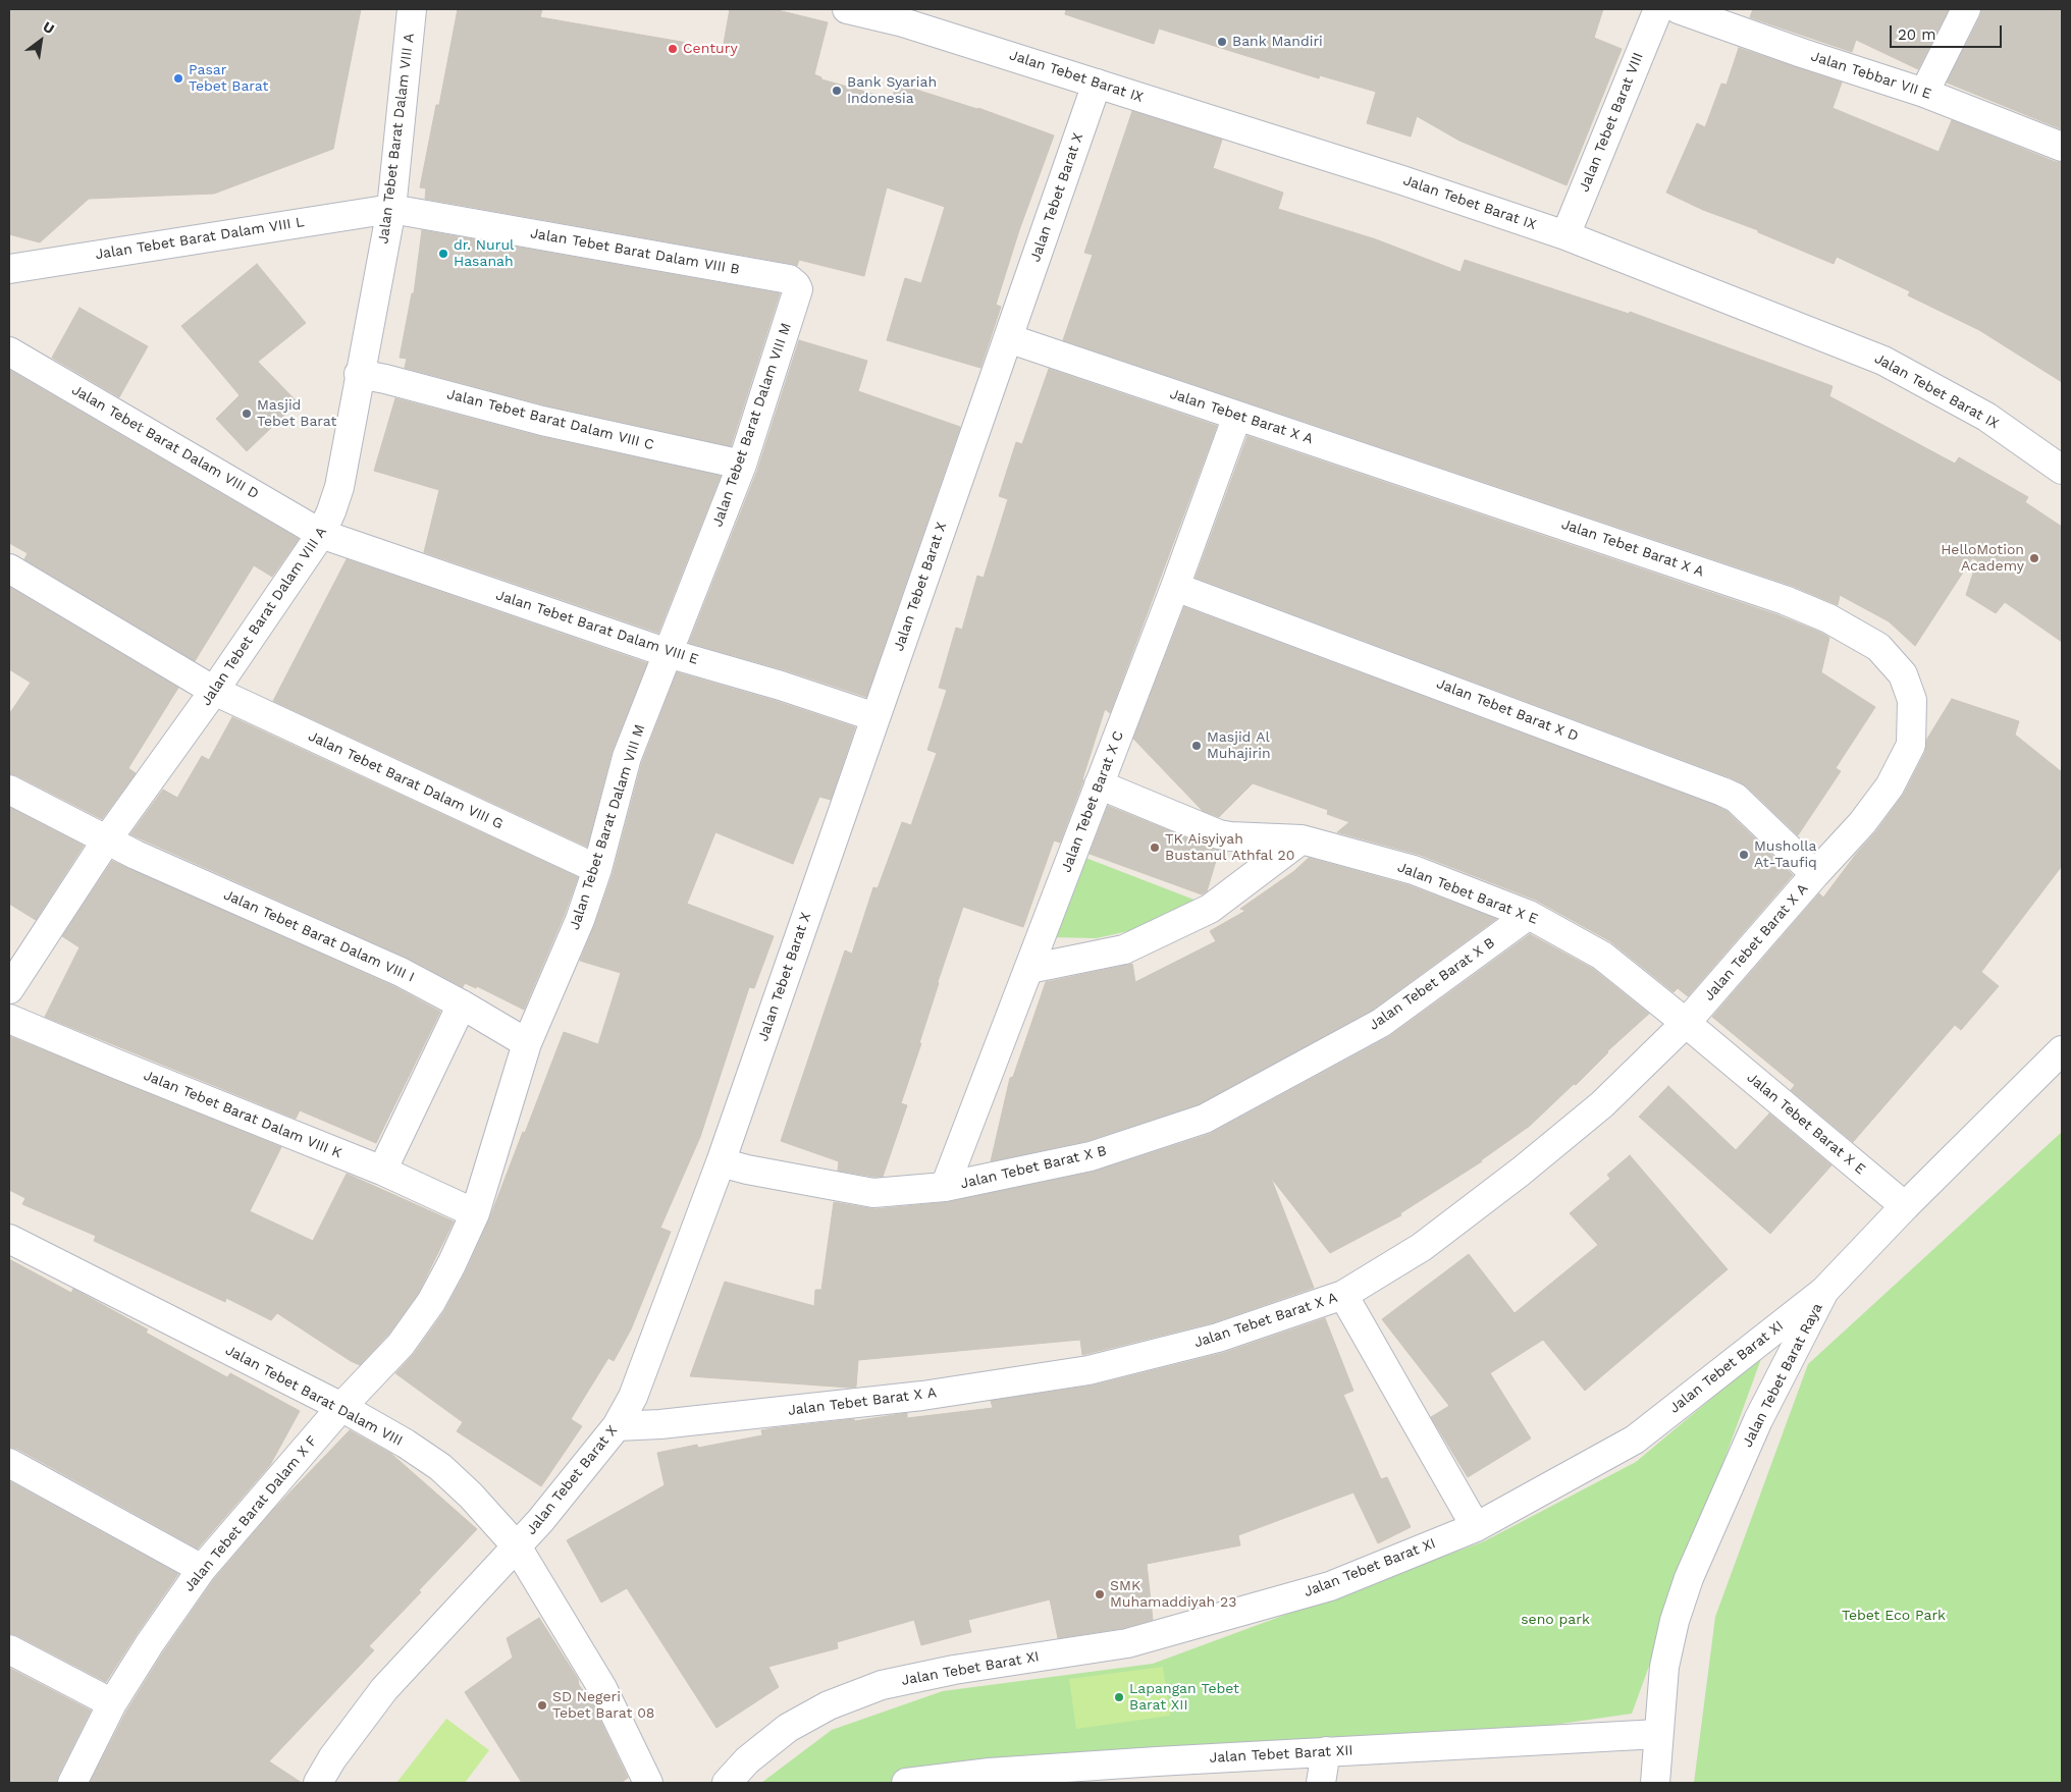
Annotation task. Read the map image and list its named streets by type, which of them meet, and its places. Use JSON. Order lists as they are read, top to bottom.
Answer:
{
  "streets": {
    "street": [
      "Jalan Tebbar VII E",
      "Jalan Tebet Barat IX",
      "Jalan Tebet Barat VIII",
      "Jalan Tebet Barat Dalam VIII A",
      "Jalan Tebet Barat X",
      "Jalan Tebet Barat Dalam VIII L",
      "Jalan Tebet Barat Dalam VIII B",
      "Jalan Tebet Barat X A",
      "Jalan Tebet Barat Dalam VIII C",
      "Jalan Tebet Barat Dalam VIII M",
      "Jalan Tebet Barat Dalam VIII D",
      "Jalan Tebet Barat Dalam VIII E",
      "Jalan Tebet Barat X D",
      "Jalan Tebet Barat Dalam VIII G",
      "Jalan Tebet Barat X C",
      "Jalan Tebet Barat X E",
      "Jalan Tebet Barat Dalam VIII I",
      "Jalan Tebet Barat X B",
      "Jalan Tebet Barat Dalam VIII K",
      "Jalan Tebet Barat XI",
      "Jalan Tebet Barat Raya",
      "Jalan Tebet Barat Dalam VIII",
      "Jalan Tebet Barat Dalam X F",
      "Jalan Tebet Barat XII"
    ]
  },
  "crossings": [
    ["Jalan Tebet Barat IX", "Jalan Tebet Barat VIII"],
    ["Jalan Tebet Barat IX", "Jalan Tebet Barat X"],
    ["Jalan Tebet Barat Dalam VIII A", "Jalan Tebet Barat Dalam VIII L"],
    ["Jalan Tebet Barat Dalam VIII A", "Jalan Tebet Barat Dalam VIII B"],
    ["Jalan Tebet Barat Dalam VIII A", "Jalan Tebet Barat Dalam VIII C"],
    ["Jalan Tebet Barat Dalam VIII A", "Jalan Tebet Barat Dalam VIII D"],
    ["Jalan Tebet Barat Dalam VIII A", "Jalan Tebet Barat Dalam VIII E"],
    ["Jalan Tebet Barat Dalam VIII A", "Jalan Tebet Barat Dalam VIII G"],
    ["Jalan Tebet Barat Dalam VIII A", "Jalan Tebet Barat Dalam VIII I"],
    ["Jalan Tebet Barat X", "Jalan Tebet Barat X A"],
    ["Jalan Tebet Barat X", "Jalan Tebet Barat Dalam VIII E"],
    ["Jalan Tebet Barat X", "Jalan Tebet Barat X B"],
    ["Jalan Tebet Barat X", "Jalan Tebet Barat Dalam VIII"],
    ["Jalan Tebet Barat Dalam VIII L", "Jalan Tebet Barat Dalam VIII B"],
    ["Jalan Tebet Barat Dalam VIII B", "Jalan Tebet Barat Dalam VIII M"],
    ["Jalan Tebet Barat X A", "Jalan Tebet Barat X D"],
    ["Jalan Tebet Barat X A", "Jalan Tebet Barat X C"],
    ["Jalan Tebet Barat X A", "Jalan Tebet Barat X E"],
    ["Jalan Tebet Barat Dalam VIII C", "Jalan Tebet Barat Dalam VIII M"],
    ["Jalan Tebet Barat Dalam VIII M", "Jalan Tebet Barat Dalam VIII E"],
    ["Jalan Tebet Barat Dalam VIII M", "Jalan Tebet Barat Dalam VIII G"],
    ["Jalan Tebet Barat Dalam VIII M", "Jalan Tebet Barat Dalam VIII I"],
    ["Jalan Tebet Barat Dalam VIII M", "Jalan Tebet Barat Dalam VIII K"],
    ["Jalan Tebet Barat Dalam VIII M", "Jalan Tebet Barat Dalam VIII"],
    ["Jalan Tebet Barat Dalam VIII M", "Jalan Tebet Barat Dalam X F"],
    ["Jalan Tebet Barat Dalam VIII D", "Jalan Tebet Barat Dalam VIII E"],
    ["Jalan Tebet Barat X D", "Jalan Tebet Barat X C"],
    ["Jalan Tebet Barat X C", "Jalan Tebet Barat X E"],
    ["Jalan Tebet Barat X C", "Jalan Tebet Barat X B"],
    ["Jalan Tebet Barat X E", "Jalan Tebet Barat X B"],
    ["Jalan Tebet Barat X E", "Jalan Tebet Barat Raya"],
    ["Jalan Tebet Barat XI", "Jalan Tebet Barat Raya"],
    ["Jalan Tebet Barat Raya", "Jalan Tebet Barat XII"],
    ["Jalan Tebet Barat Dalam VIII", "Jalan Tebet Barat Dalam X F"]
  ],
  "parks": ["Tebet Eco Park", "seno park"],
  "places": [
    "Bank Mandiri",
    "Century",
    "Pasar Tebet Barat",
    "Bank Syariah Indonesia",
    "dr. Nurul Hasanah",
    "Masjid Tebet Barat",
    "HelloMotion Academy",
    "Masjid Al Muhajirin",
    "TK Aisyiyah Bustanul Athfal 20",
    "Musholla At-Taufiq",
    "SMK Muhamaddiyah 23",
    "Lapangan Tebet Barat XII",
    "SD Negeri Tebet Barat 08"
  ],
  "scale_bar": "20 m",
  "north": "top right"
}
